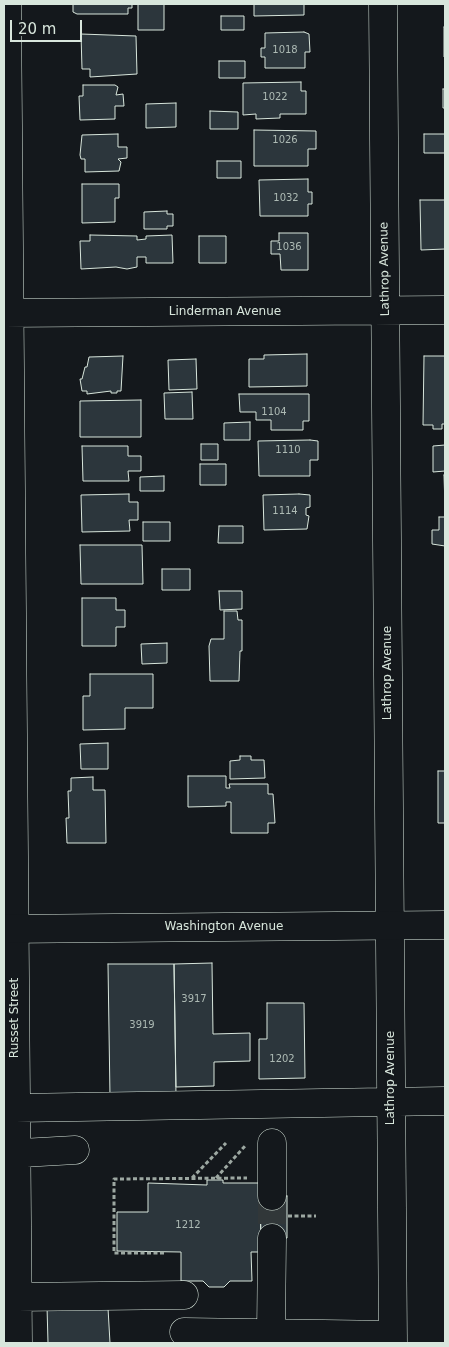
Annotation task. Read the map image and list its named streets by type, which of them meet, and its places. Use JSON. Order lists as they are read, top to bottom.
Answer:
{
  "streets": {
    "street": [
      "Lathrop Avenue",
      "Linderman Avenue",
      "Washington Avenue",
      "Russet Street"
    ]
  },
  "crossings": [
    ["Lathrop Avenue", "Linderman Avenue"],
    ["Lathrop Avenue", "Washington Avenue"],
    ["Linderman Avenue", "Russet Street"],
    ["Washington Avenue", "Russet Street"]
  ],
  "house_numbers": [
    "1018",
    "1022",
    "1026",
    "1032",
    "1036",
    "1104",
    "1110",
    "1114",
    "3917",
    "3919",
    "1202",
    "1212"
  ],
  "scale_bar": "20 m"
}
